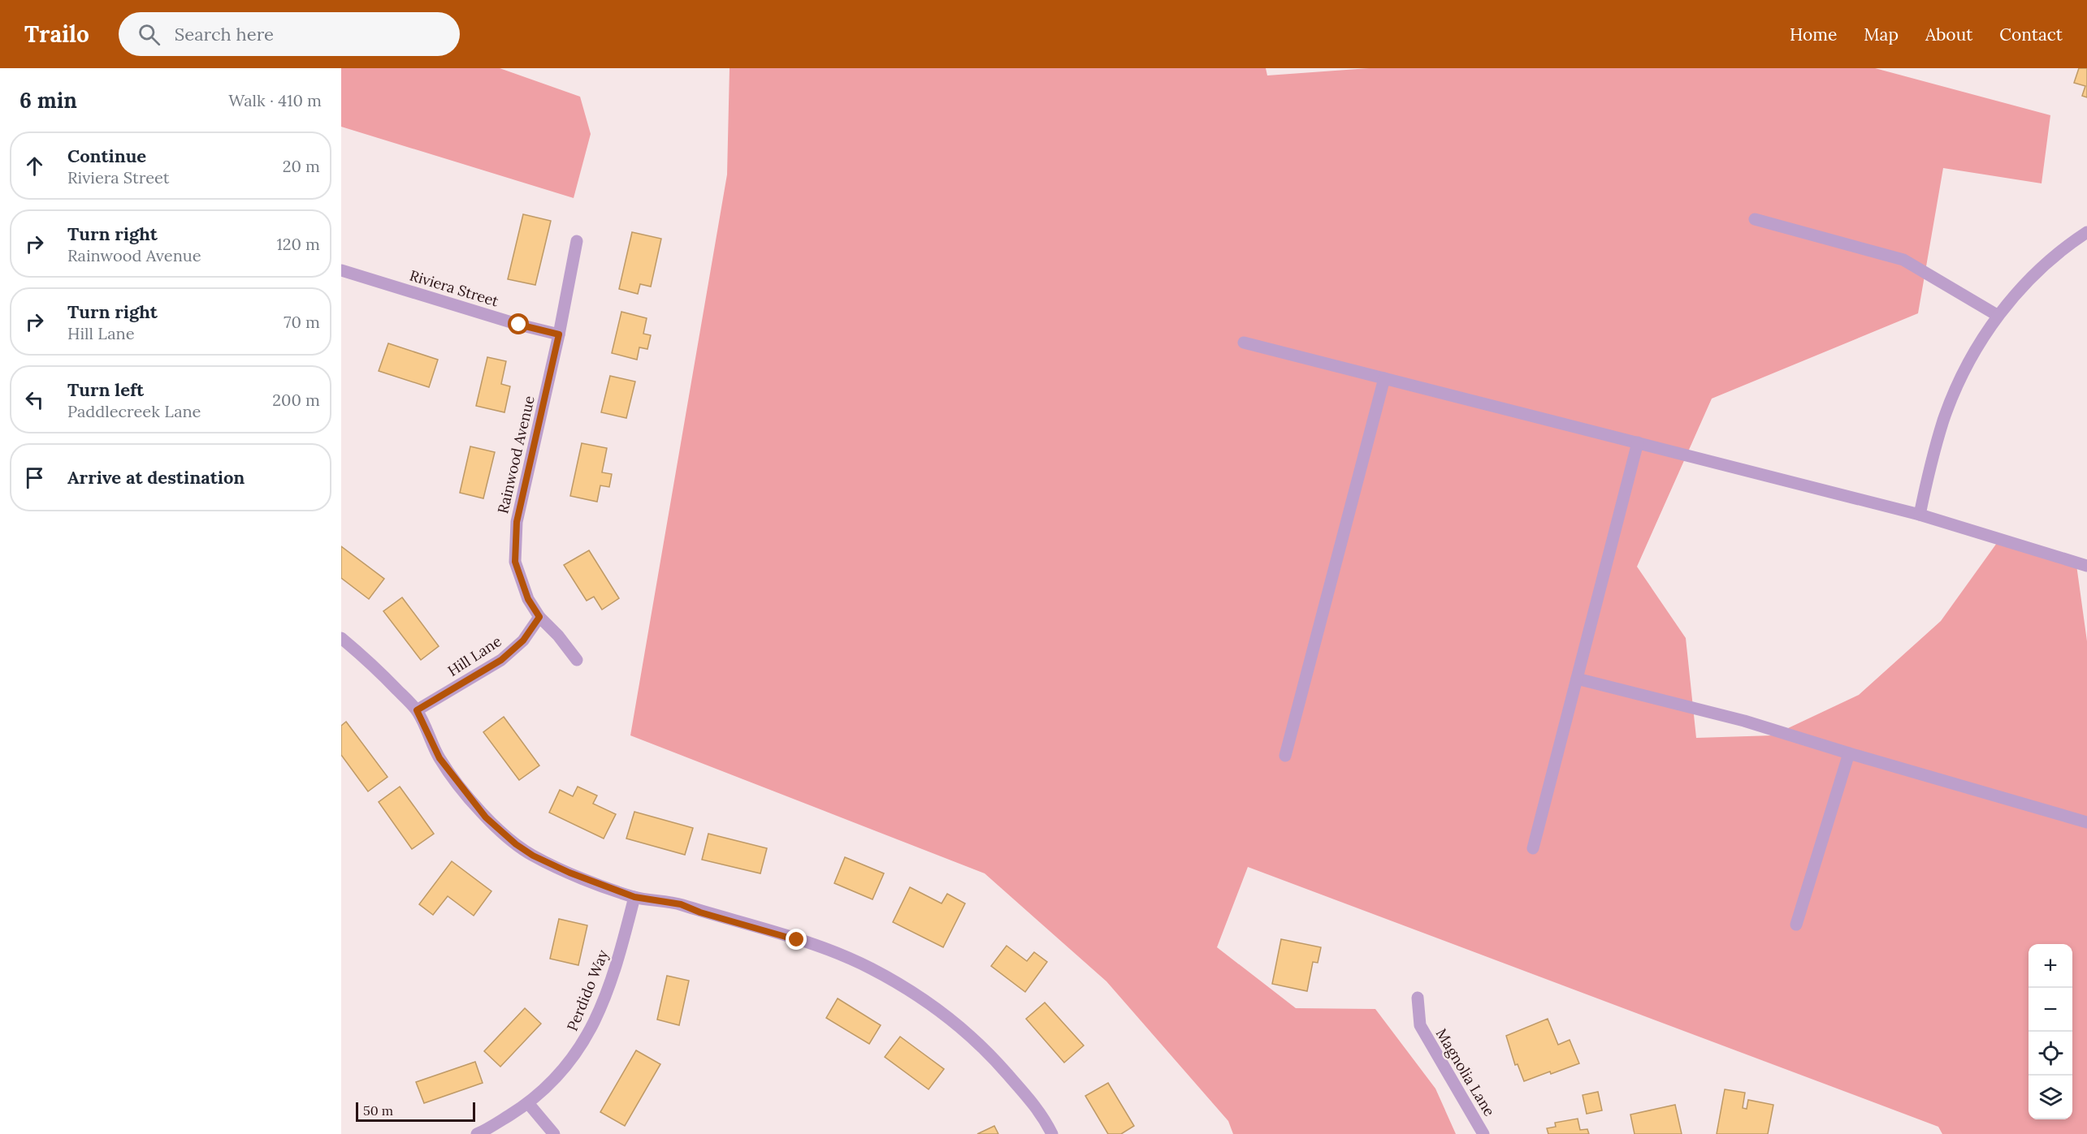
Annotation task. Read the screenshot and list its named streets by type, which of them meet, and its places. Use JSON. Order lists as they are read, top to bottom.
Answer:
{
  "streets": {
    "street": [
      "Riviera Street",
      "Rainwood Avenue",
      "Hill Lane",
      "Perdido Way",
      "Magnolia Lane"
    ]
  },
  "crossings": [
    ["Riviera Street", "Rainwood Avenue"],
    ["Rainwood Avenue", "Hill Lane"]
  ],
  "scale_bar": "50 m",
  "page": {
    "header": "Trailo",
    "search": "Search here",
    "nav": [
      "Home",
      "Map",
      "About",
      "Contact"
    ],
    "heading": ["6 min", "Walk · 410 m"],
    "list": [
      ["Continue", "Riviera Street", "20 m"],
      ["Turn right", "Rainwood Avenue", "120 m"],
      ["Turn right", "Hill Lane", "70 m"],
      ["Turn left", "Paddlecreek Lane", "200 m"],
      "Arrive at destination"
    ],
    "map_buttons": ["+", "−"],
    "scale": "50 m"
  }
}
